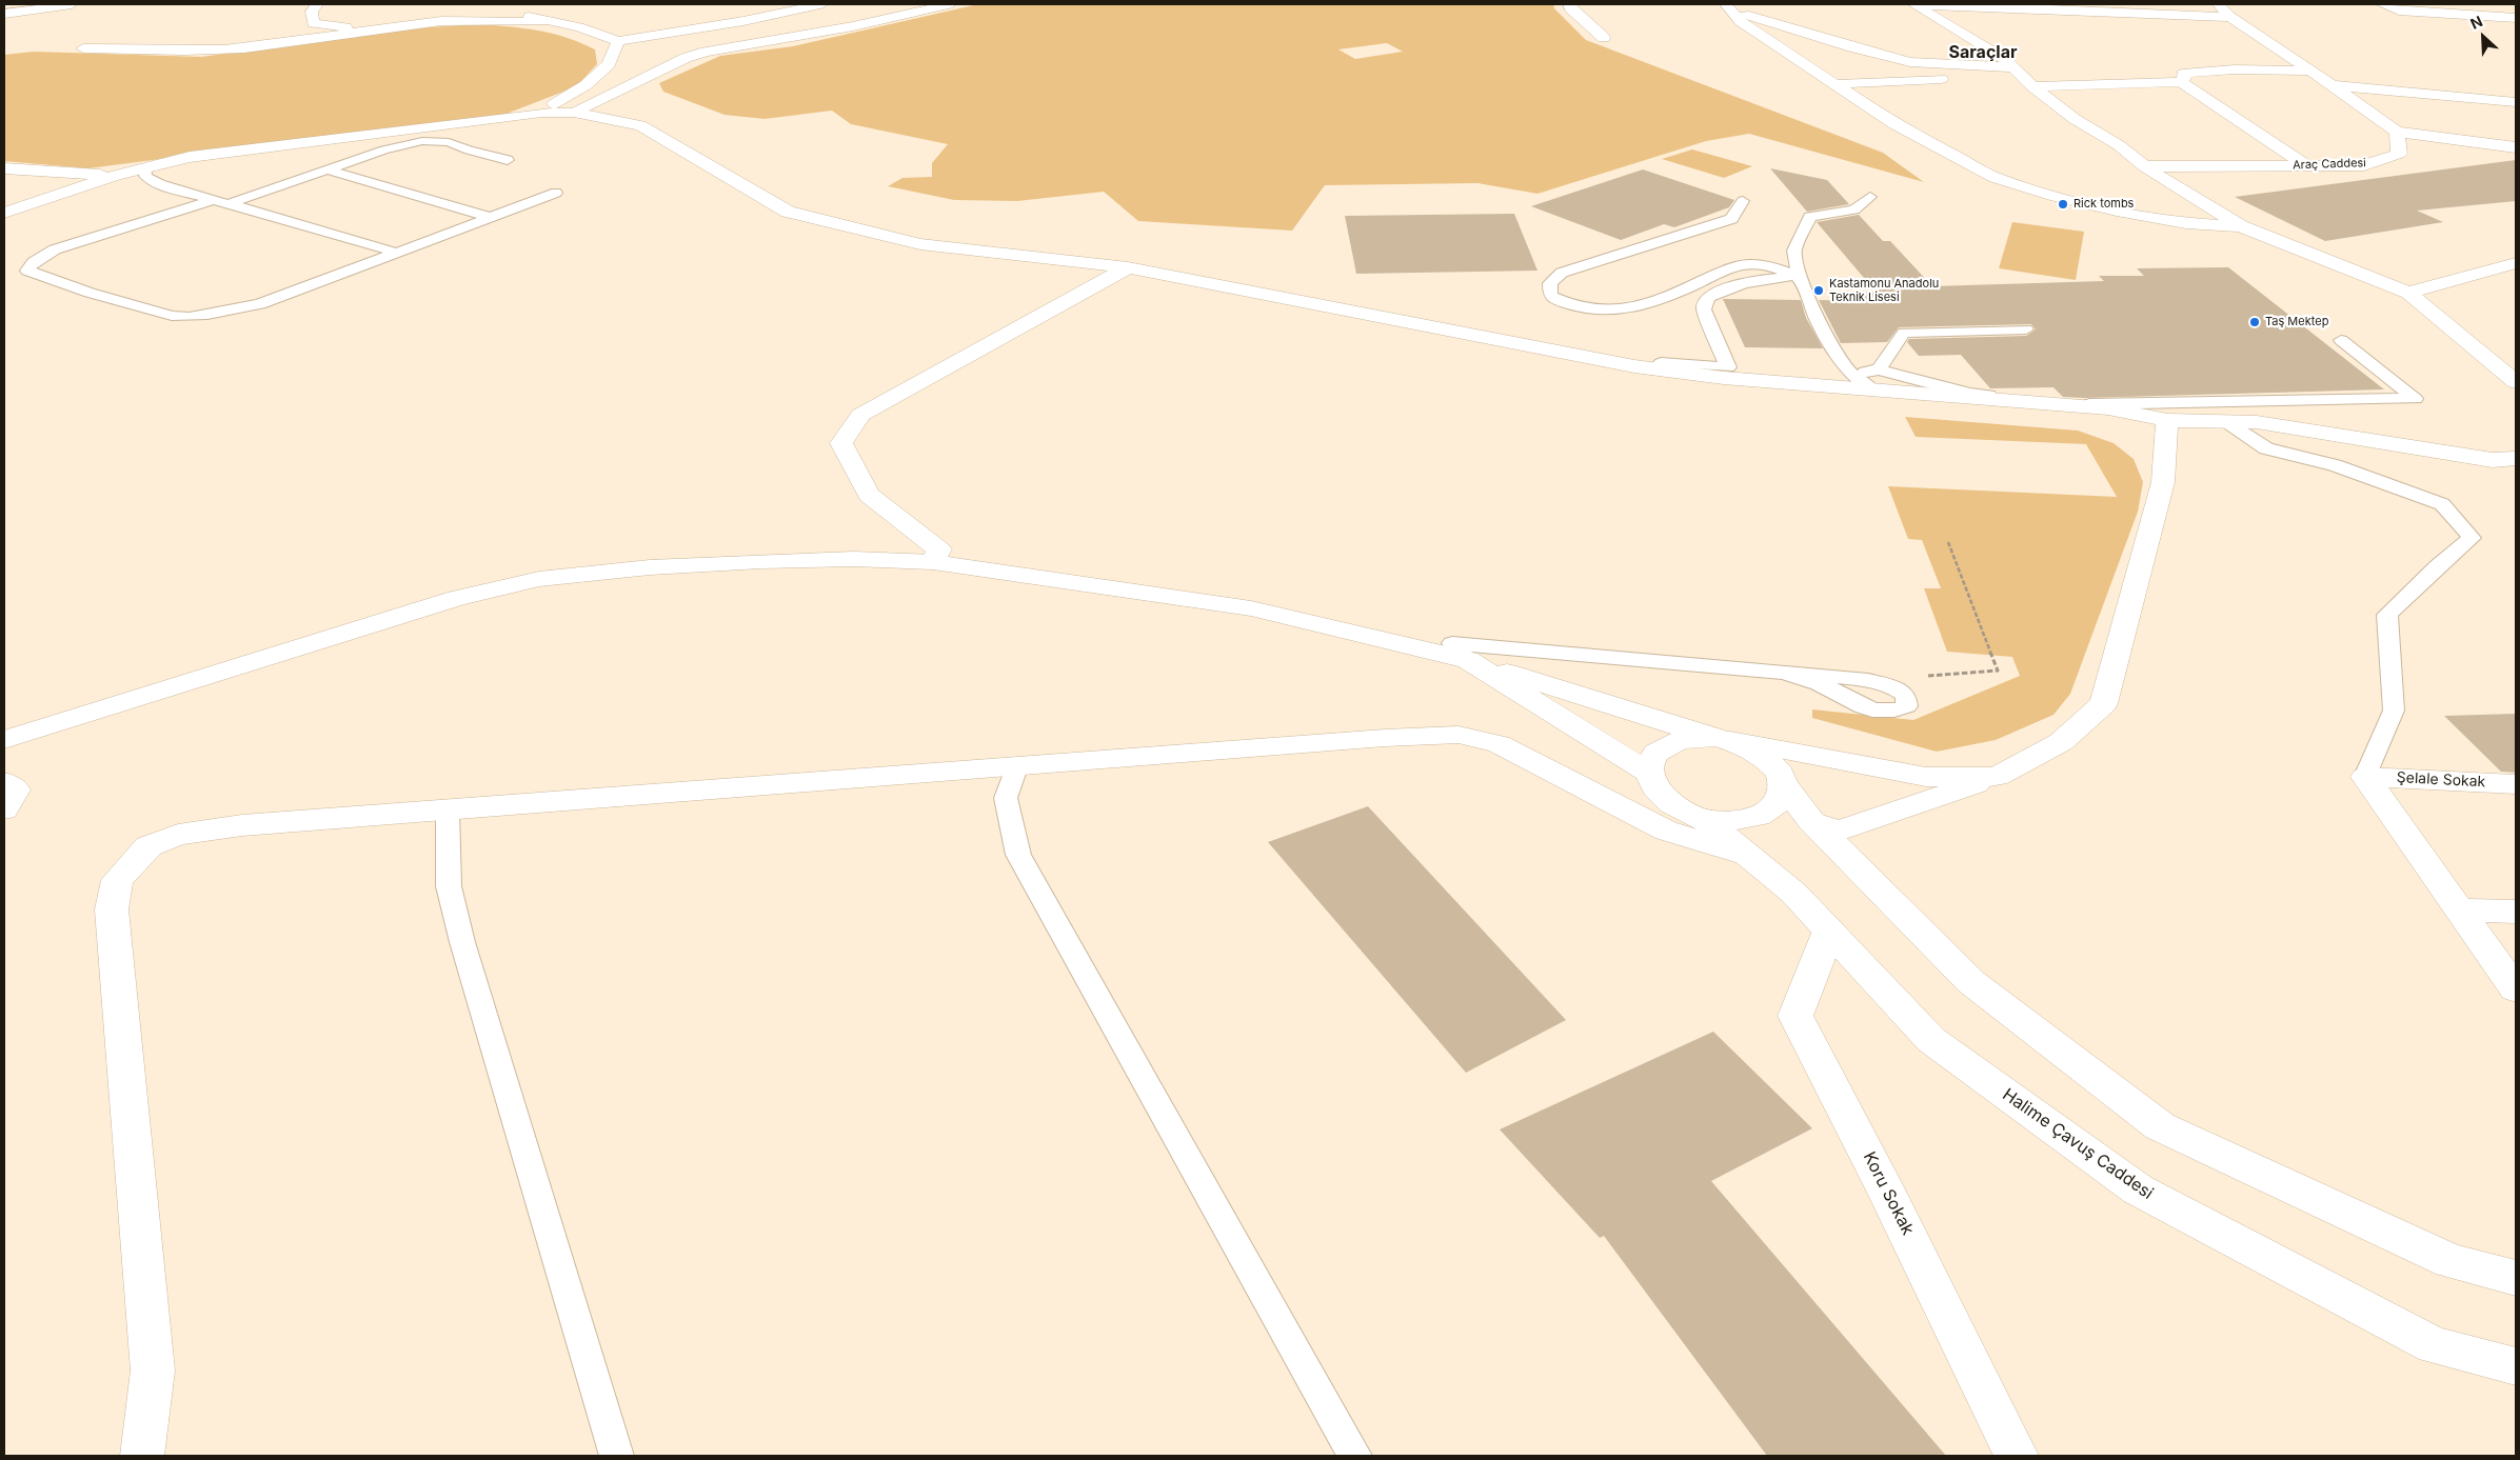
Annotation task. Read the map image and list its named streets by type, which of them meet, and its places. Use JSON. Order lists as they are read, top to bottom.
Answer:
{
  "streets": {
    "street": [
      "Araç Caddesi",
      "Şelale Sokak",
      "Halime Çavuş Caddesi",
      "Koru Sokak"
    ]
  },
  "crossings": [
    ["Halime Çavuş Caddesi", "Koru Sokak"]
  ],
  "districts": ["Saraçlar"],
  "places": ["Rick tombs", "Kastamonu Anadolu Teknik Lisesi", "Taş Mektep"],
  "north": "top left"
}
